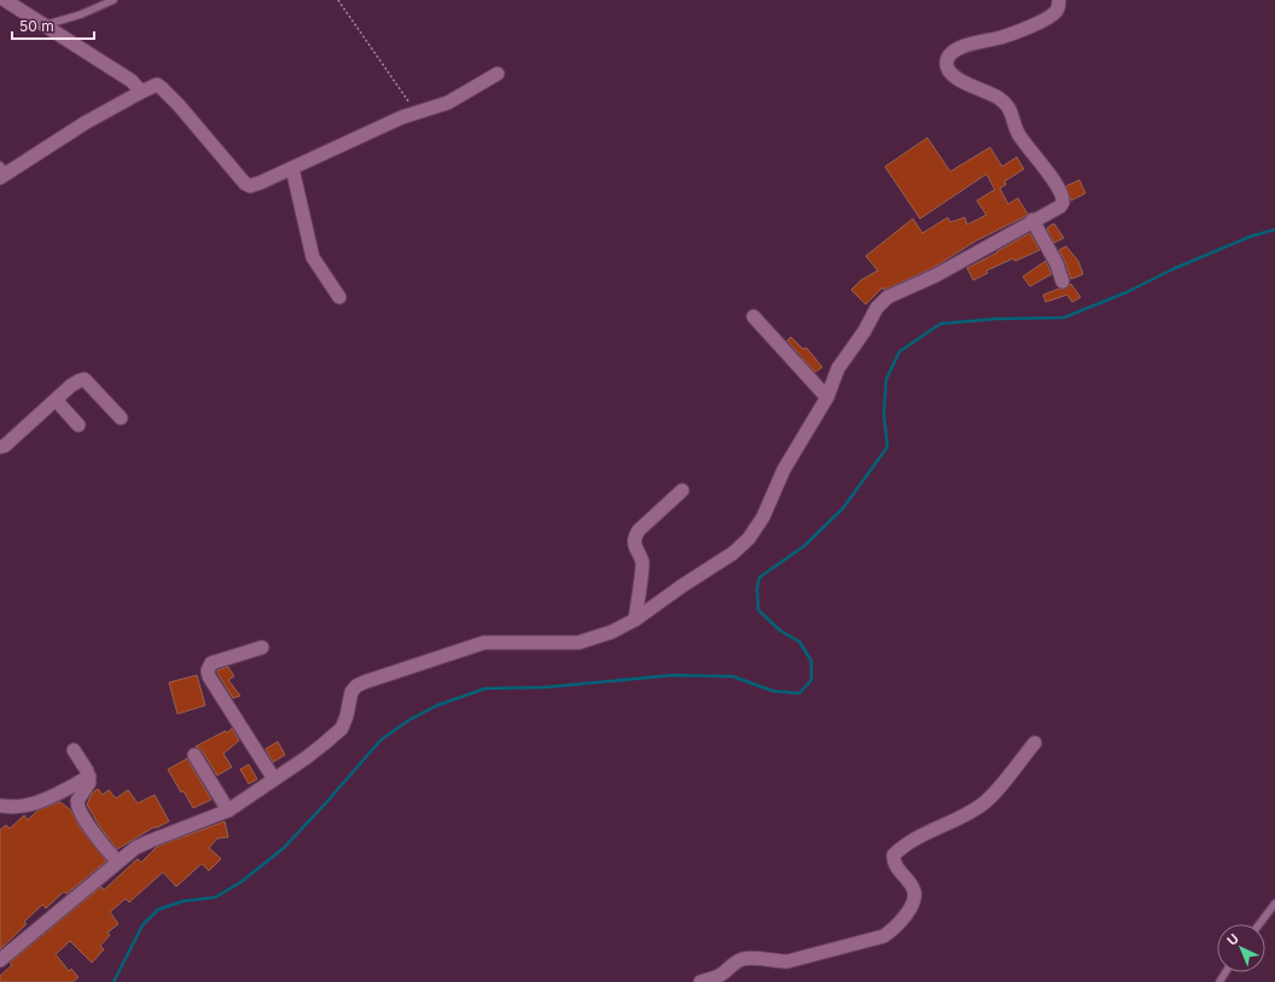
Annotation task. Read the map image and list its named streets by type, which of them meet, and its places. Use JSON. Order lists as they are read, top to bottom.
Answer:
{
  "scale_bar": "50 m",
  "north": "top left"
}
